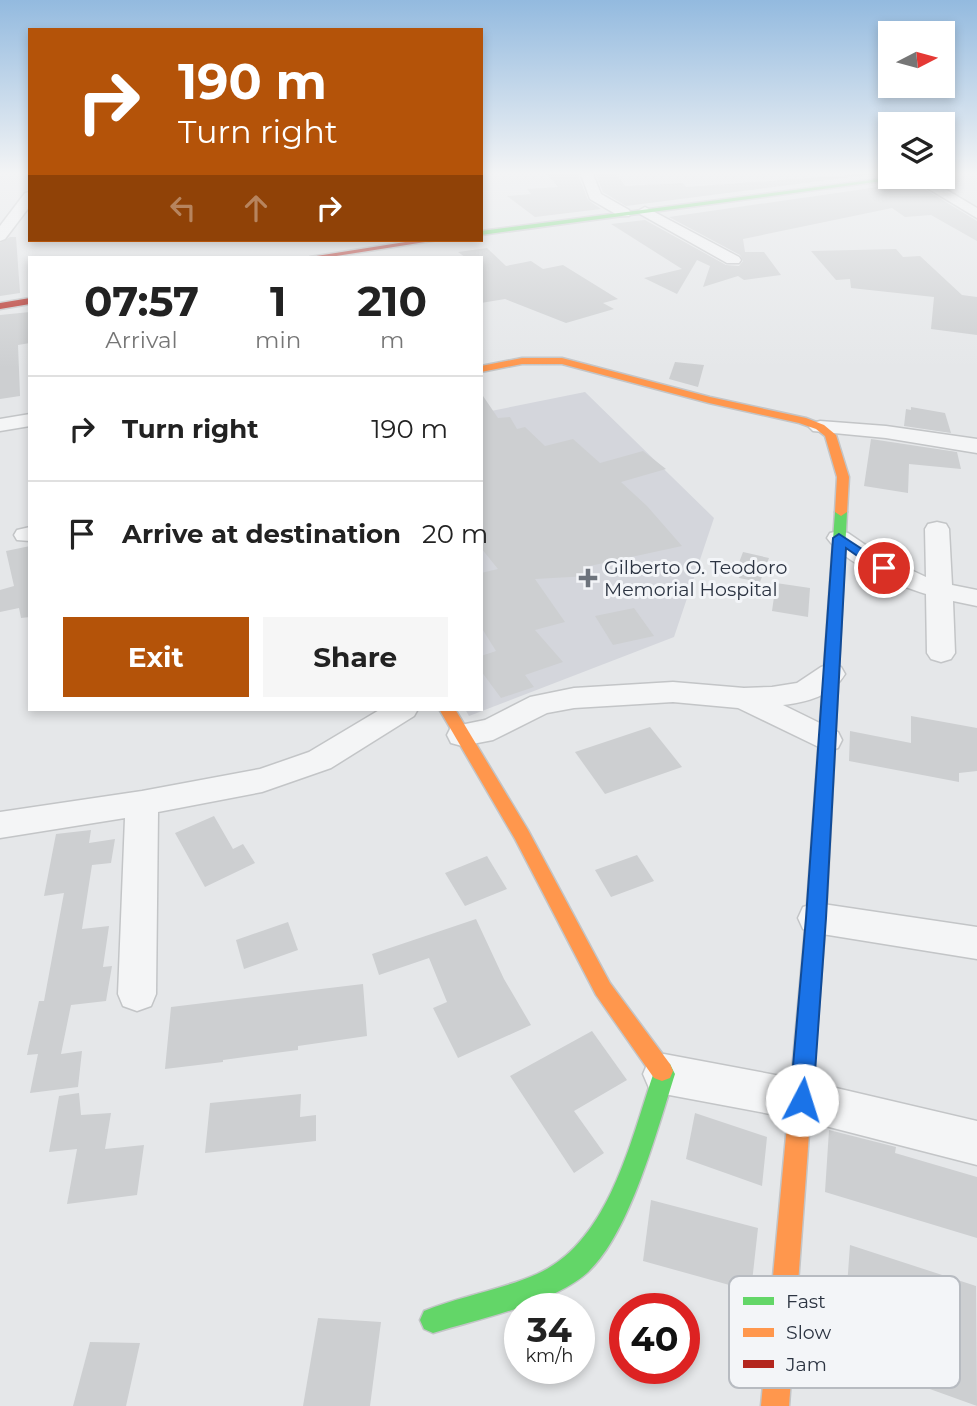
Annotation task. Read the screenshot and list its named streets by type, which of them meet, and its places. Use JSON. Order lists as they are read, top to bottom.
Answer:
{
  "places": {
    "health": ["Gilberto O. Teodoro Memorial Hospital"]
  },
  "legend": ["Fast", "Slow", "Jam"],
  "north": "right",
  "page": {
    "turn": ["190 m", "Turn right"],
    "eta": [
      "07:57",
      "Arrival",
      "1",
      "min",
      "210",
      "m"
    ],
    "list": [
      {
        "name": "Turn right",
        "value": "190 m"
      },
      {
        "name": "Arrive at destination",
        "value": "20 m"
      }
    ],
    "buttons": ["Exit", "Share"],
    "speed": "34 km/h",
    "limit": "40"
  }
}
